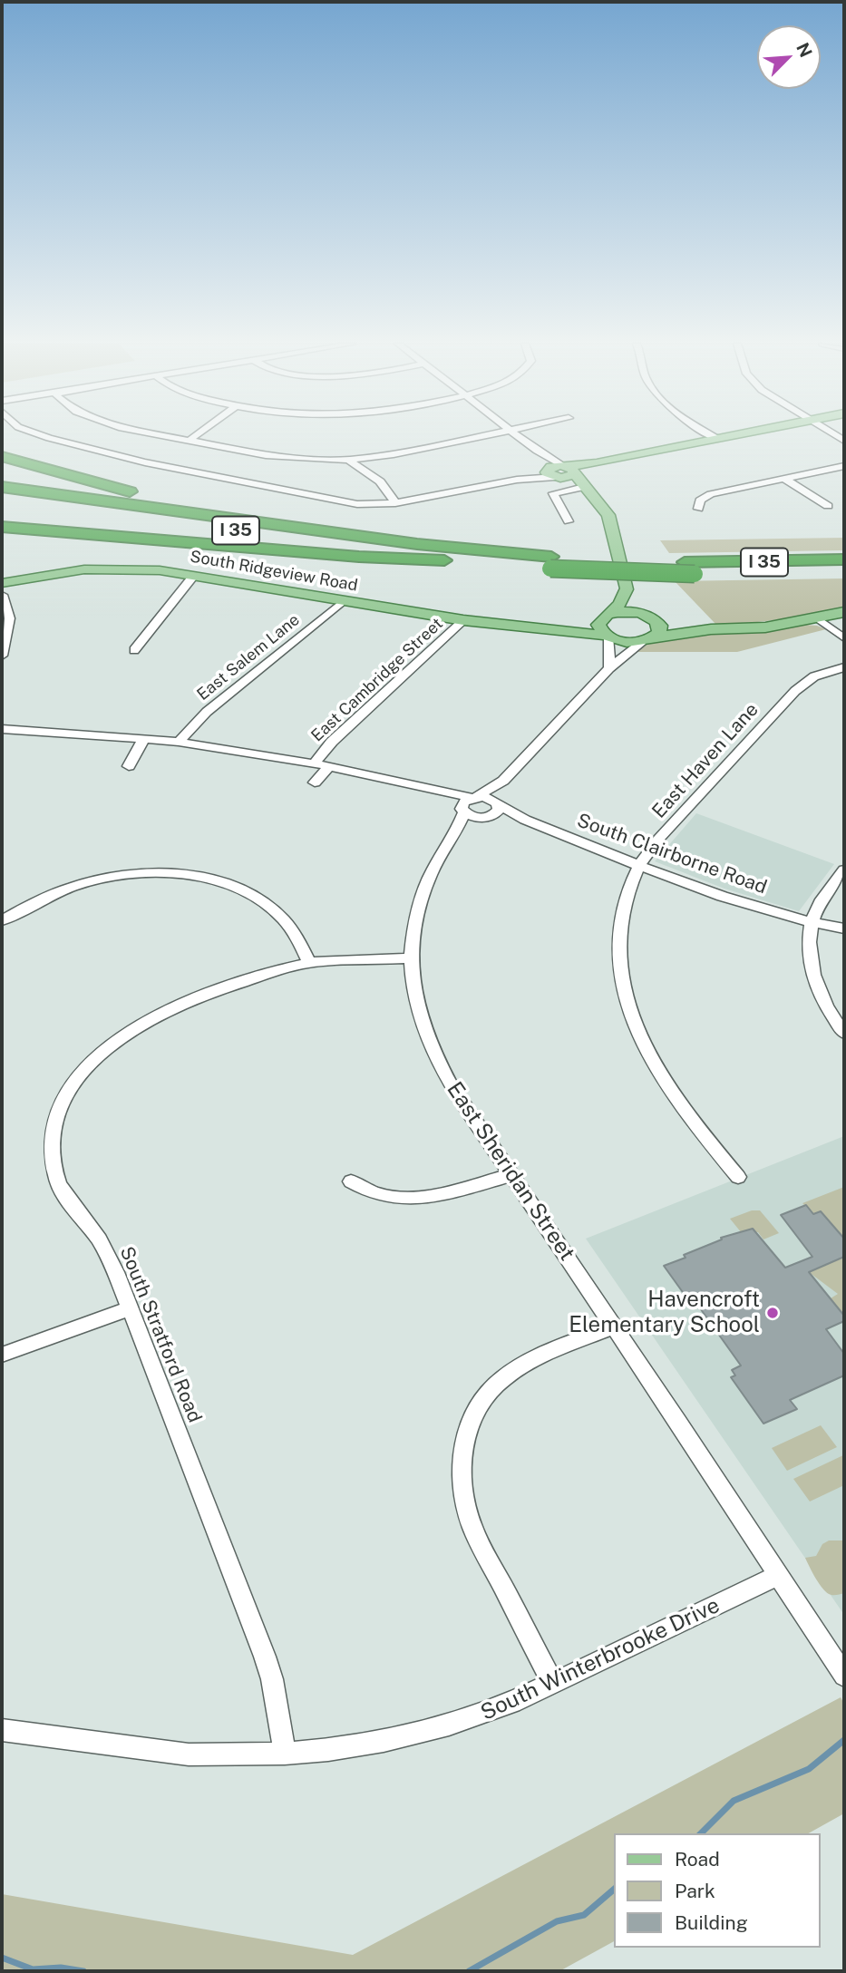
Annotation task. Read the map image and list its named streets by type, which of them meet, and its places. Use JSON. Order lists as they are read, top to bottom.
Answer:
{
  "streets": {
    "highway": ["I 35"],
    "main road": ["South Ridgeview Road"],
    "street": [
      "East Salem Lane",
      "East Cambridge Street",
      "East Haven Lane",
      "South Clairborne Road",
      "East Sheridan Street",
      "South Stratford Road",
      "South Winterbrooke Drive"
    ]
  },
  "crossings": [
    ["South Ridgeview Road", "East Salem Lane"],
    ["South Ridgeview Road", "East Cambridge Street"],
    ["East Haven Lane", "South Clairborne Road"],
    ["South Clairborne Road", "East Sheridan Street"],
    ["East Sheridan Street", "South Stratford Road"],
    ["East Sheridan Street", "South Winterbrooke Drive"],
    ["South Stratford Road", "South Winterbrooke Drive"]
  ],
  "places": ["Havencroft Elementary School"],
  "legend": ["Road", "Park", "Building"],
  "north": "top right"
}
